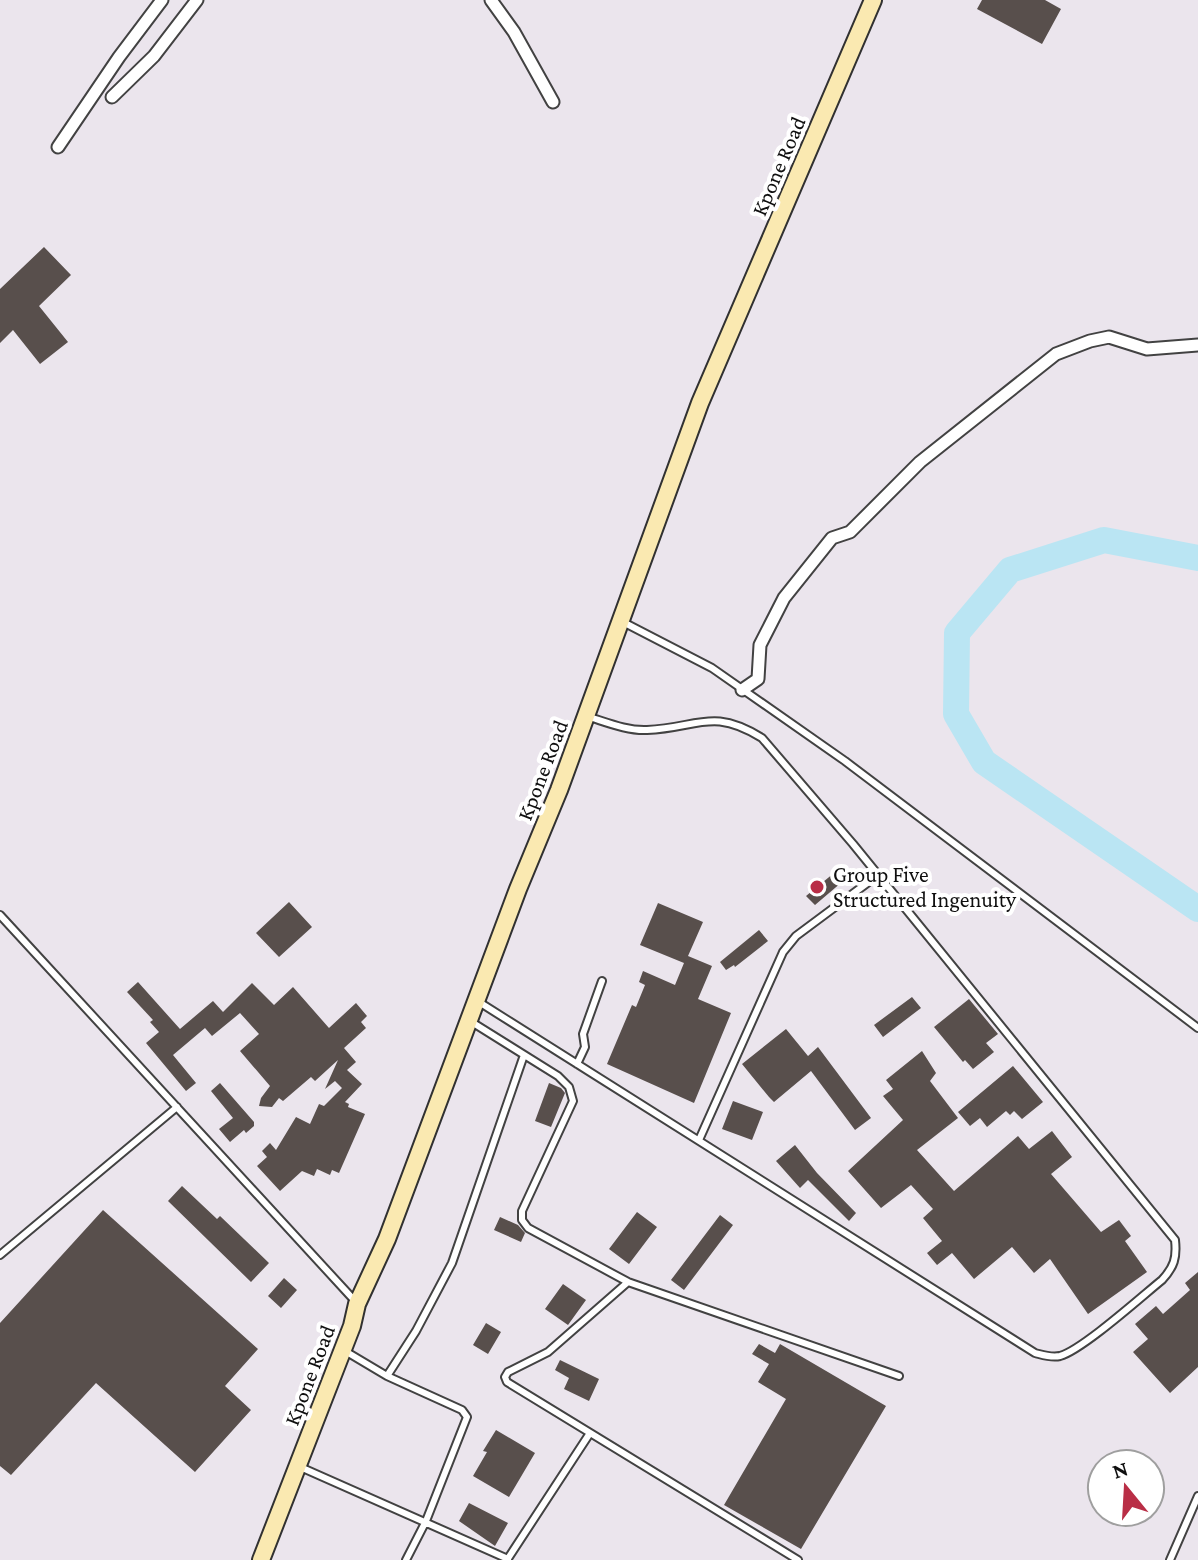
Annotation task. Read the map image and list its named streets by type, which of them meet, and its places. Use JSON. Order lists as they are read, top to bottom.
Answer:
{
  "streets": {
    "main road": ["Kpone Road"]
  },
  "places": ["Group Five Structured Ingenuity"],
  "north": "top"
}
